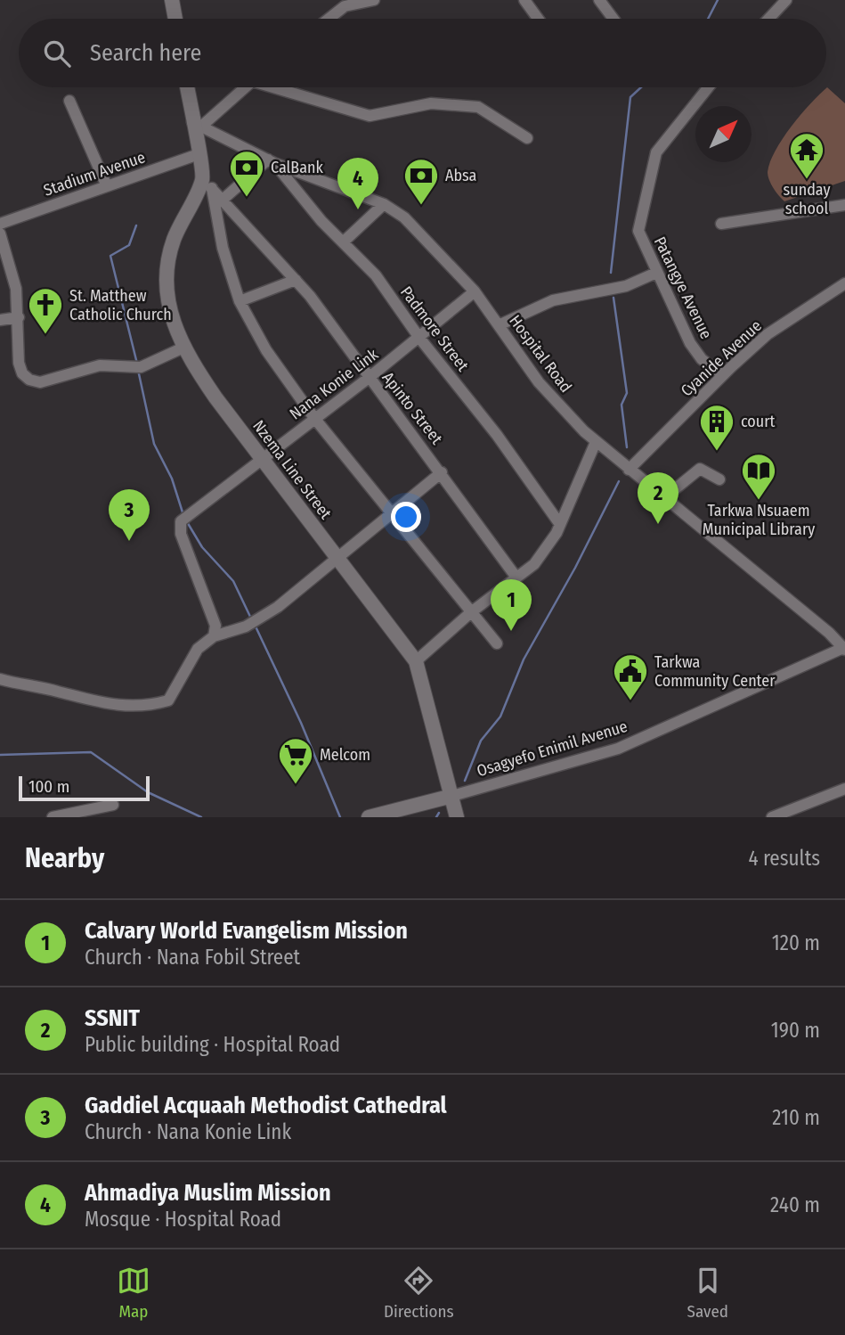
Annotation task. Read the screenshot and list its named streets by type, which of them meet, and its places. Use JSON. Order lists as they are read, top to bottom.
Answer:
{
  "streets": {
    "street": [
      "Stadium Avenue",
      "Patangye Avenue",
      "Padmore Street",
      "Hospital Road",
      "Cyanide Avenue",
      "Nana Konie Link",
      "Apinto Street",
      "Nzema Line Street",
      "Osagyefo Enimil Avenue"
    ]
  },
  "crossings": [
    ["Patangye Avenue", "Cyanide Avenue"],
    ["Padmore Street", "Hospital Road"],
    ["Padmore Street", "Nana Konie Link"],
    ["Hospital Road", "Cyanide Avenue"],
    ["Hospital Road", "Nana Konie Link"],
    ["Hospital Road", "Osagyefo Enimil Avenue"],
    ["Nana Konie Link", "Apinto Street"],
    ["Nana Konie Link", "Nzema Line Street"],
    ["Apinto Street", "Nzema Line Street"],
    ["Nzema Line Street", "Osagyefo Enimil Avenue"]
  ],
  "places": {
    "temple": ["sunday school"],
    "bank": ["CalBank", "Absa"],
    "church": ["St. Matthew Catholic Church"],
    "building": ["court"],
    "library": ["Tarkwa Nsuaem Municipal Library"],
    "public building": ["Tarkwa Community Center"],
    "supermarket": ["Melcom"]
  },
  "scale_bar": "100 m",
  "north": "top right",
  "page": {
    "search": "Search here",
    "pins": [
      "4",
      "2",
      "3",
      "1"
    ],
    "scale": "100 m",
    "heading": ["Nearby", "4 results"],
    "list": [
      {
        "mark": "1",
        "name": "Calvary World Evangelism Mission",
        "note": "Church · Nana Fobil Street",
        "value": "120 m"
      },
      {
        "mark": "2",
        "name": "SSNIT",
        "note": "Public building · Hospital Road",
        "value": "190 m"
      },
      {
        "mark": "3",
        "name": "Gaddiel Acquaah Methodist Cathedral",
        "note": "Church · Nana Konie Link",
        "value": "210 m"
      },
      {
        "mark": "4",
        "name": "Ahmadiya Muslim Mission",
        "note": "Mosque · Hospital Road",
        "value": "240 m"
      }
    ],
    "nav": ["Map", "Directions", "Saved"]
  }
}
